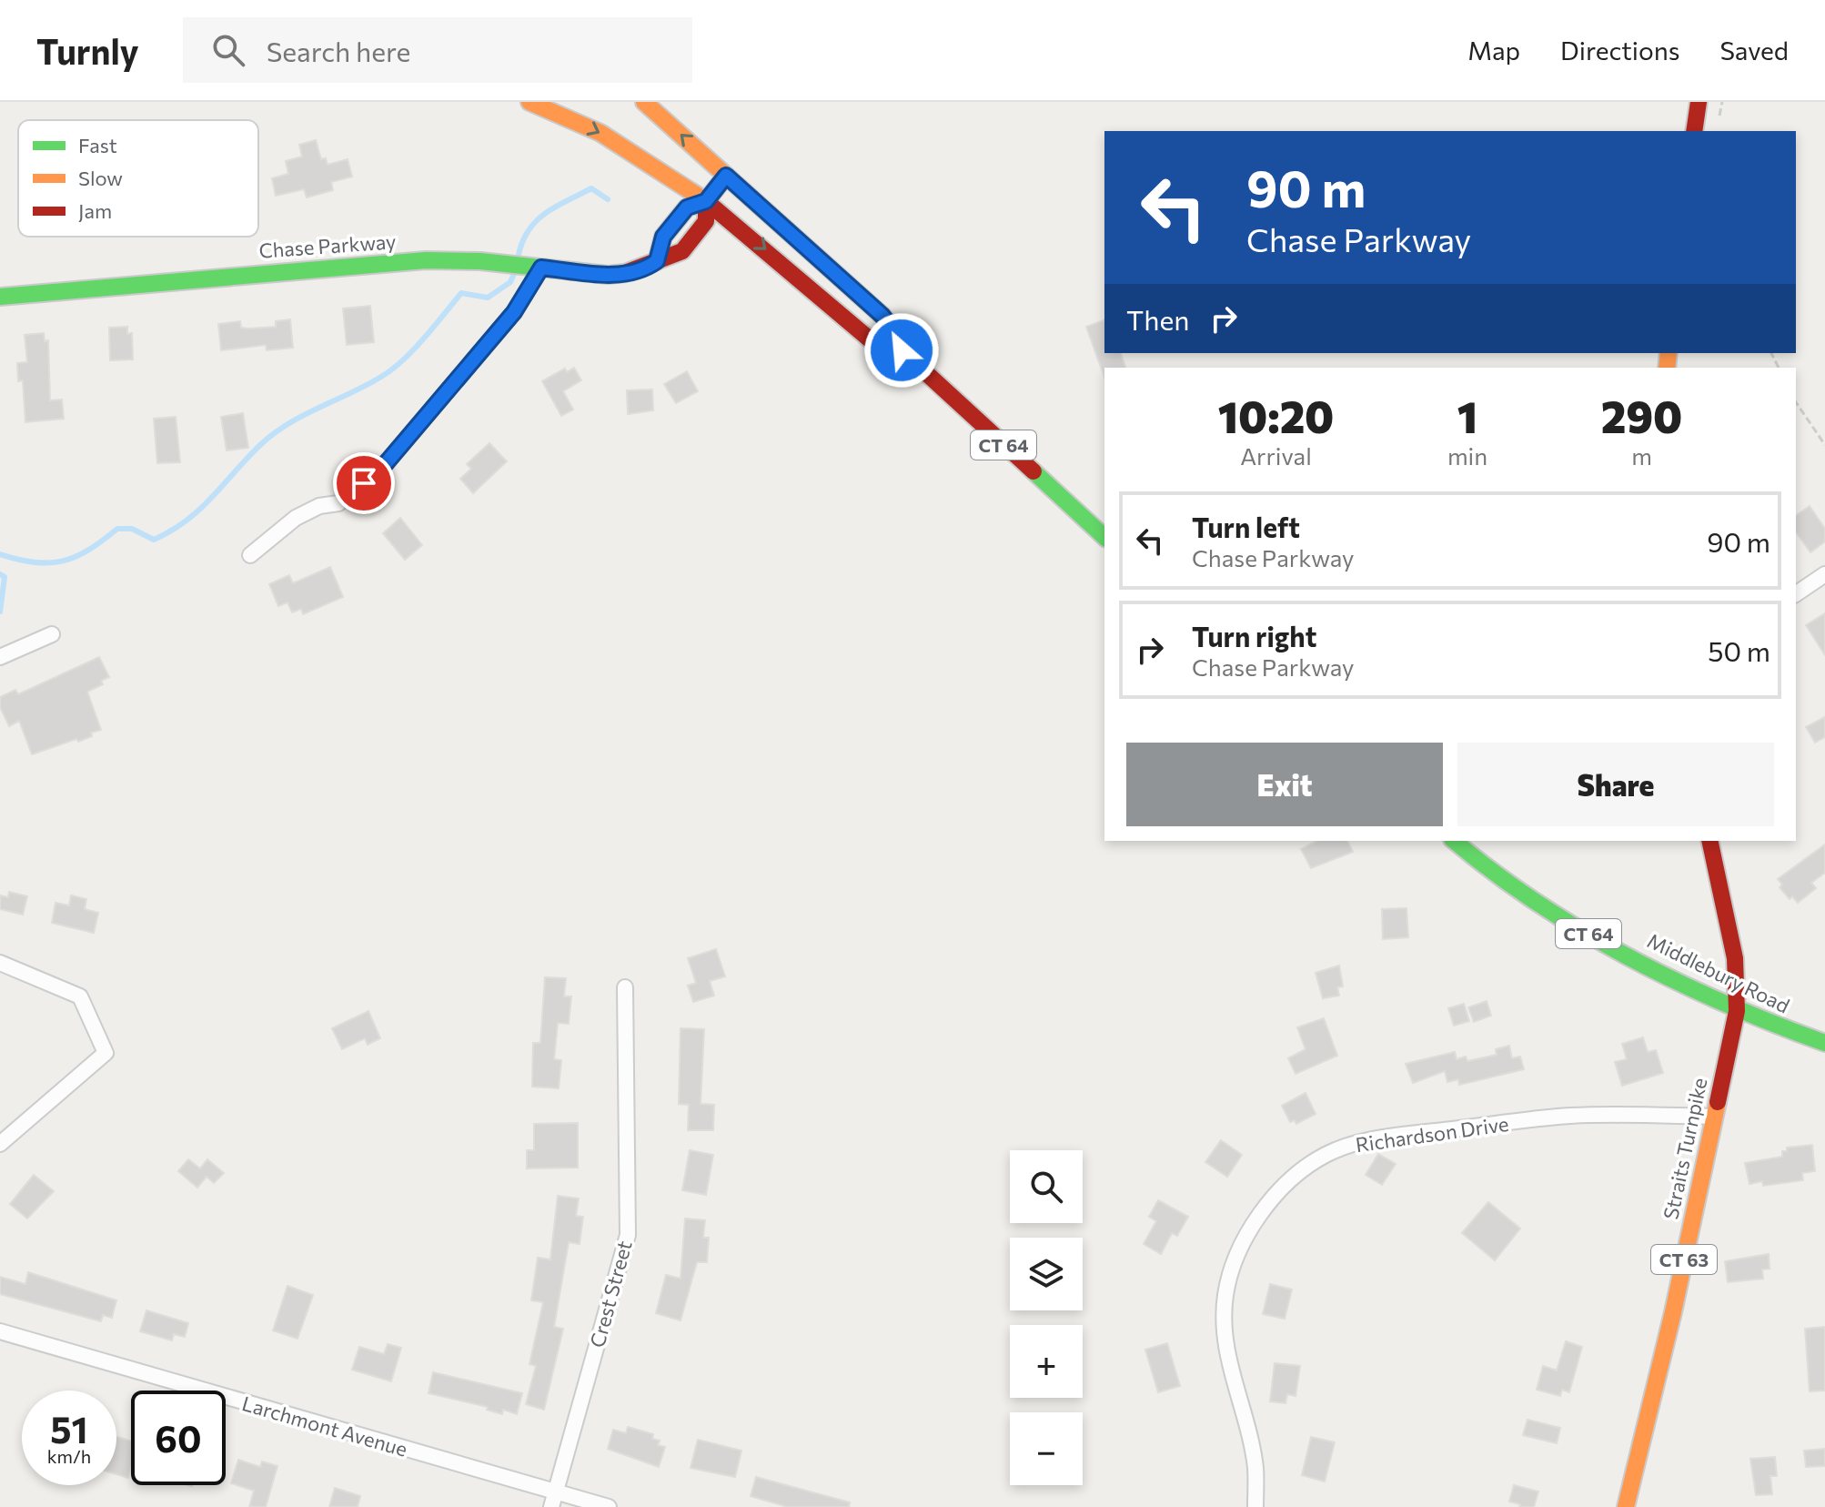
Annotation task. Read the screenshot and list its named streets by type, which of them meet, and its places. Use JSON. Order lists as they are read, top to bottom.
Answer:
{
  "streets": {
    "main road": [
      "Chase Parkway",
      "CT 64",
      "Middlebury Road",
      "Straits Turnpike",
      "CT 63"
    ],
    "street": ["Richardson Drive", "Crest Street", "Larchmont Avenue"]
  },
  "crossings": [
    ["Chase Parkway", "CT 64"],
    ["Middlebury Road", "Straits Turnpike"],
    ["Richardson Drive", "Straits Turnpike"],
    ["Crest Street", "Larchmont Avenue"]
  ],
  "legend": ["Fast", "Slow", "Jam"],
  "page": {
    "header": "Turnly",
    "search": "Search here",
    "nav": ["Map", "Directions", "Saved"],
    "turn": ["90 m", "Chase Parkway"],
    "then": "Then",
    "eta": [
      "10:20",
      "Arrival",
      "1",
      "min",
      "290",
      "m"
    ],
    "list": [
      {
        "name": "Turn left",
        "note": "Chase Parkway",
        "value": "90 m"
      },
      {
        "name": "Turn right",
        "note": "Chase Parkway",
        "value": "50 m"
      }
    ],
    "buttons": ["Exit", "Share"],
    "map_buttons": ["+", "−"],
    "speed": "51 km/h",
    "limit": "60"
  }
}
